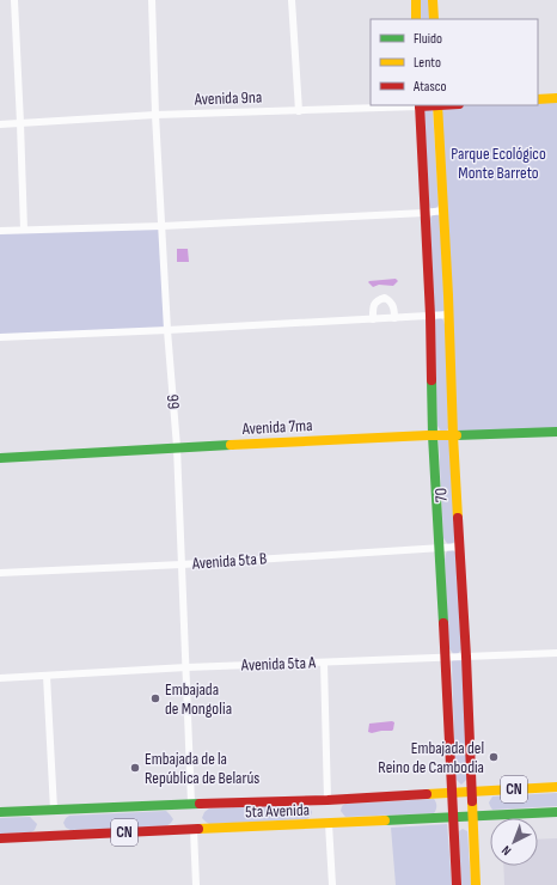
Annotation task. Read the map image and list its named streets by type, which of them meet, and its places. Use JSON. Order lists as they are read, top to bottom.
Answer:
{
  "streets": {
    "main road": [
      "Avenida 7ma",
      "70",
      "CN",
      "5ta Avenida"
    ],
    "street": [
      "Avenida 9na",
      "66",
      "Avenida 5ta B",
      "Avenida 5ta A"
    ]
  },
  "crossings": [
    ["Avenida 9na", "66"],
    ["Avenida 9na", "70"],
    ["66", "Avenida 7ma"],
    ["66", "Avenida 5ta B"],
    ["66", "Avenida 5ta A"],
    ["66", "5ta Avenida"],
    ["Avenida 7ma", "70"],
    ["70", "Avenida 5ta B"],
    ["70", "Avenida 5ta A"],
    ["70", "5ta Avenida"]
  ],
  "parks": ["Parque Ecológico Monte Barreto"],
  "places": ["Embajada de Mongolia", "Embajada del Reino de Cambodia", "Embajada de la República de Belarús"],
  "legend": ["Fluido", "Lento", "Atasco"],
  "north": "bottom left"
}
